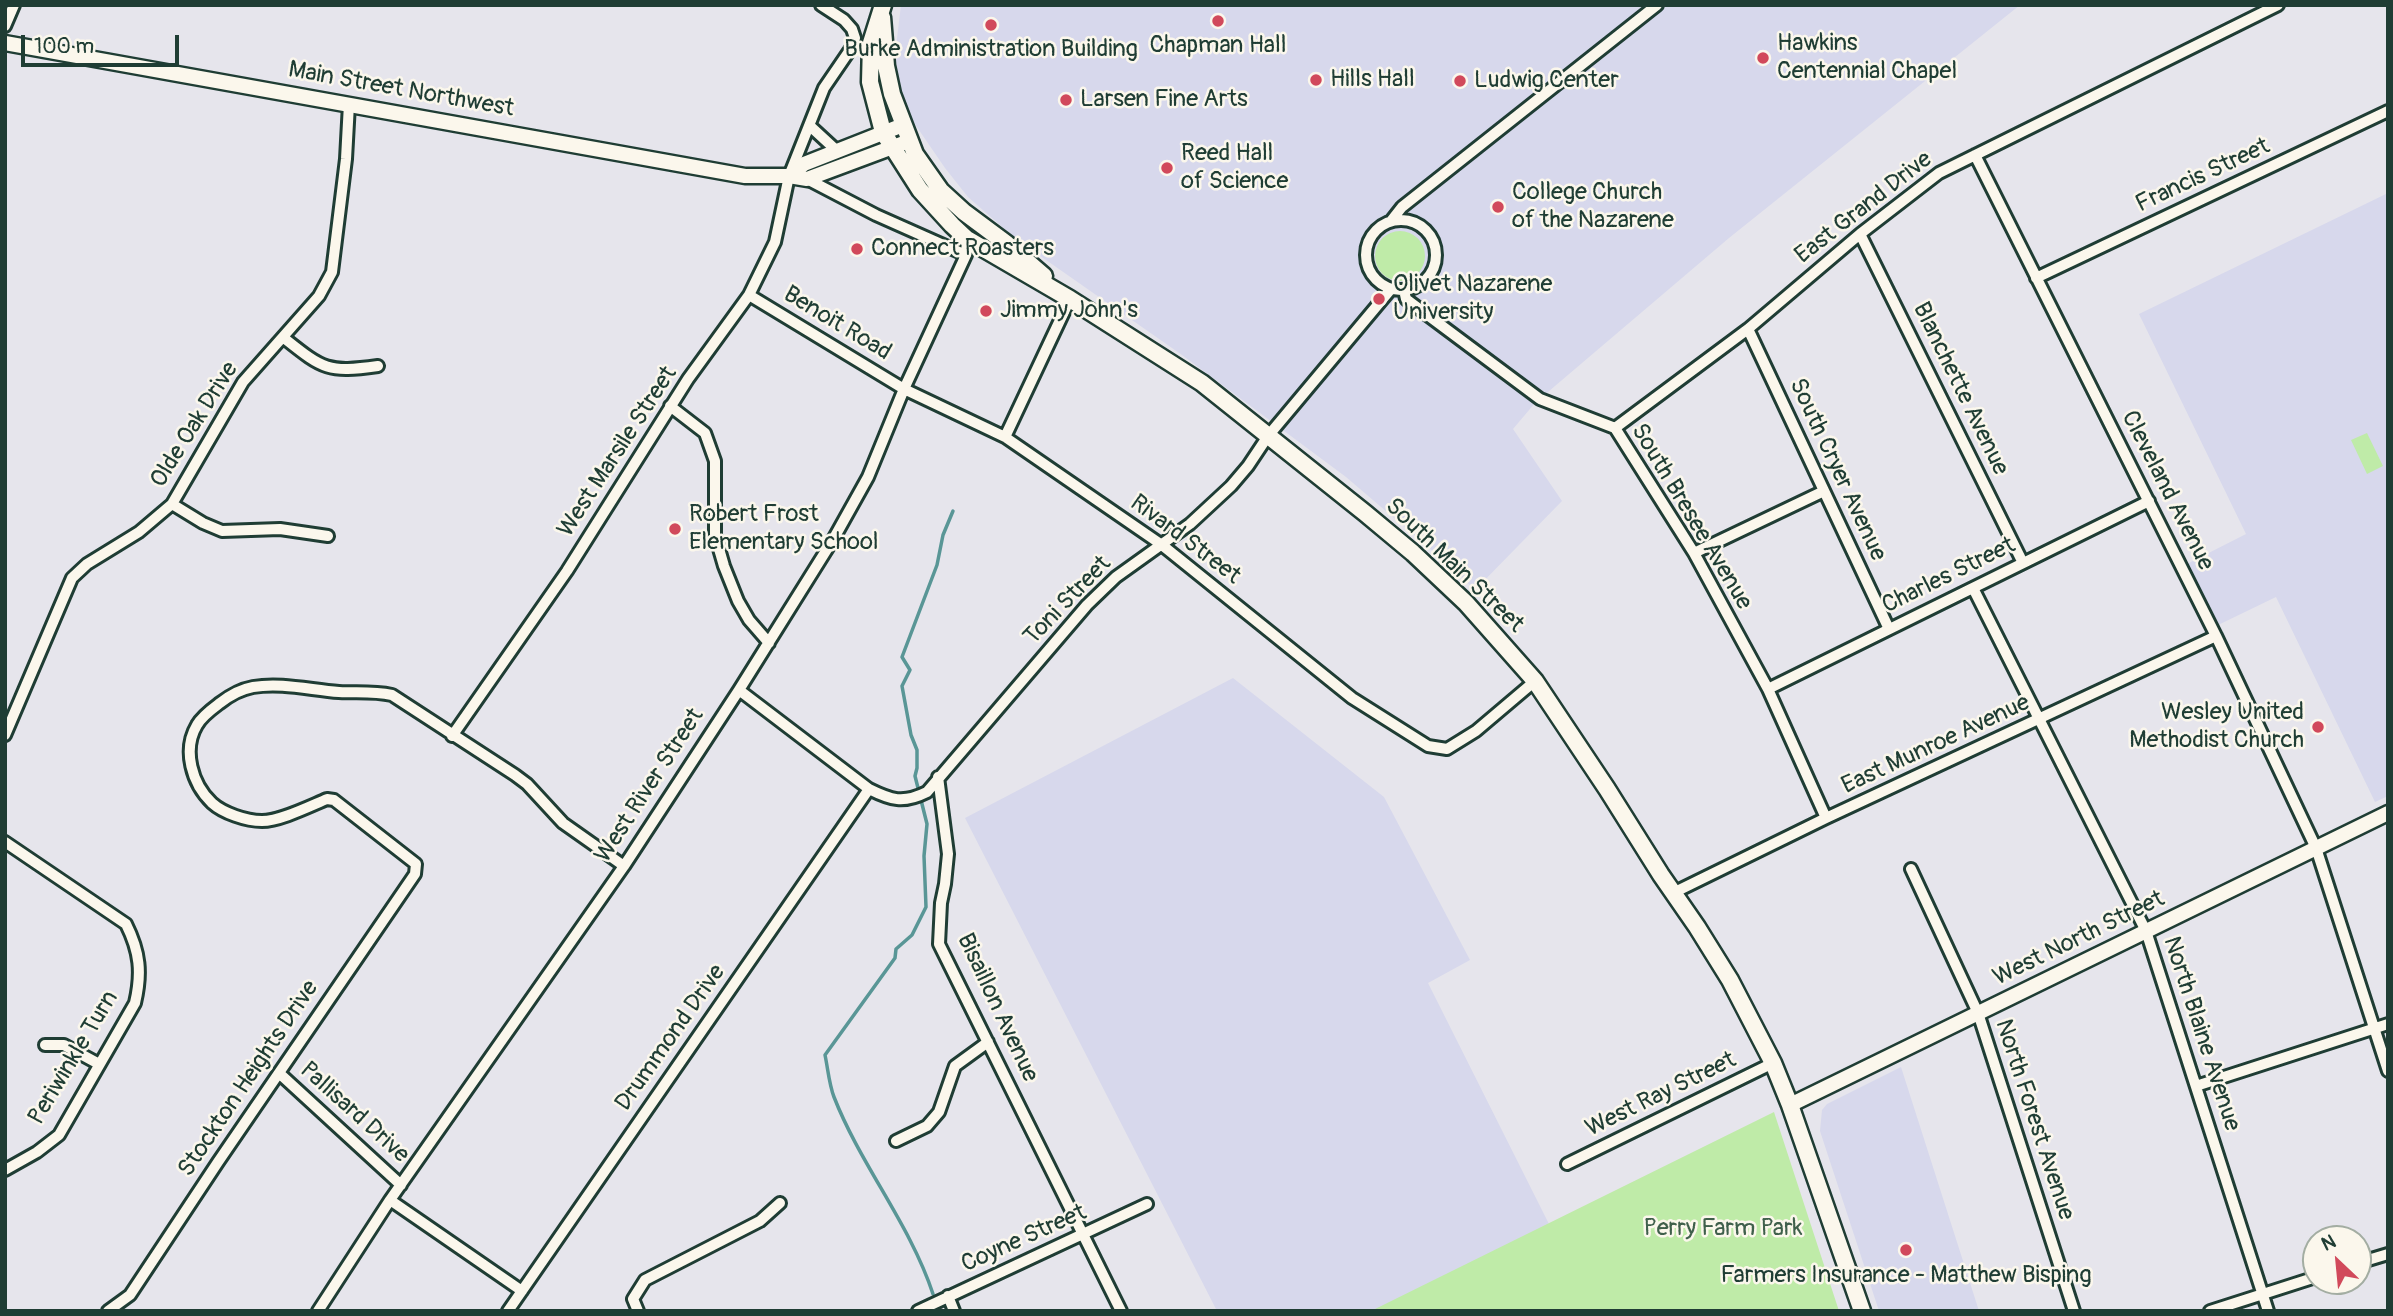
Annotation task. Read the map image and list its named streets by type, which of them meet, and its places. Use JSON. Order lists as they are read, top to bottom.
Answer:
{
  "streets": {
    "main road": ["Main Street Northwest", "South Main Street", "West North Street"],
    "street": [
      "Francis Street",
      "East Grand Drive",
      "Benoit Road",
      "Blanchette Avenue",
      "Olde Oak Drive",
      "West Marsile Street",
      "South Cryer Avenue",
      "Cleveland Avenue",
      "South Bresee Avenue",
      "Rivard Street",
      "Charles Street",
      "Toni Street",
      "East Munroe Avenue",
      "West River Street",
      "Bisaillon Avenue",
      "North Blaine Avenue",
      "Drummond Drive",
      "Periwinkle Turn",
      "Stockton Heights Drive",
      "West Ray Street",
      "Pallisard Drive",
      "North Forest Avenue",
      "Coyne Street"
    ]
  },
  "crossings": [
    ["Main Street Northwest", "Olde Oak Drive"],
    ["Main Street Northwest", "West Marsile Street"],
    ["Main Street Northwest", "South Main Street"],
    ["Francis Street", "Cleveland Avenue"],
    ["East Grand Drive", "Blanchette Avenue"],
    ["East Grand Drive", "South Cryer Avenue"],
    ["East Grand Drive", "Cleveland Avenue"],
    ["East Grand Drive", "South Bresee Avenue"],
    ["Benoit Road", "West Marsile Street"],
    ["Benoit Road", "Rivard Street"],
    ["Benoit Road", "West River Street"],
    ["Blanchette Avenue", "Charles Street"],
    ["West Marsile Street", "Stockton Heights Drive"],
    ["South Cryer Avenue", "Charles Street"],
    ["Cleveland Avenue", "Charles Street"],
    ["Cleveland Avenue", "East Munroe Avenue"],
    ["Cleveland Avenue", "West North Street"],
    ["South Bresee Avenue", "Charles Street"],
    ["South Bresee Avenue", "Toni Street"],
    ["South Bresee Avenue", "East Munroe Avenue"],
    ["Rivard Street", "South Main Street"],
    ["Rivard Street", "Toni Street"],
    ["Rivard Street", "West River Street"],
    ["South Main Street", "Toni Street"],
    ["South Main Street", "East Munroe Avenue"],
    ["South Main Street", "West River Street"],
    ["South Main Street", "West North Street"],
    ["South Main Street", "West Ray Street"],
    ["Charles Street", "North Blaine Avenue"],
    ["Toni Street", "Bisaillon Avenue"],
    ["East Munroe Avenue", "North Blaine Avenue"],
    ["West River Street", "Pallisard Drive"],
    ["West North Street", "North Blaine Avenue"],
    ["West North Street", "North Forest Avenue"],
    ["Bisaillon Avenue", "Coyne Street"],
    ["Stockton Heights Drive", "Pallisard Drive"]
  ],
  "parks": ["Perry Farm Park"],
  "places": [
    "Chapman Hall",
    "Burke Administration Building",
    "Hawkins Centennial Chapel",
    "Hills Hall",
    "Ludwig Center",
    "Larsen Fine Arts",
    "Reed Hall of Science",
    "College Church of the Nazarene",
    "Connect Roasters",
    "Olivet Nazarene University",
    "Jimmy John's",
    "Robert Frost Elementary School",
    "Wesley United Methodist Church",
    "Farmers Insurance - Matthew Bisping"
  ],
  "scale_bar": "100 m",
  "north": "top left"
}
